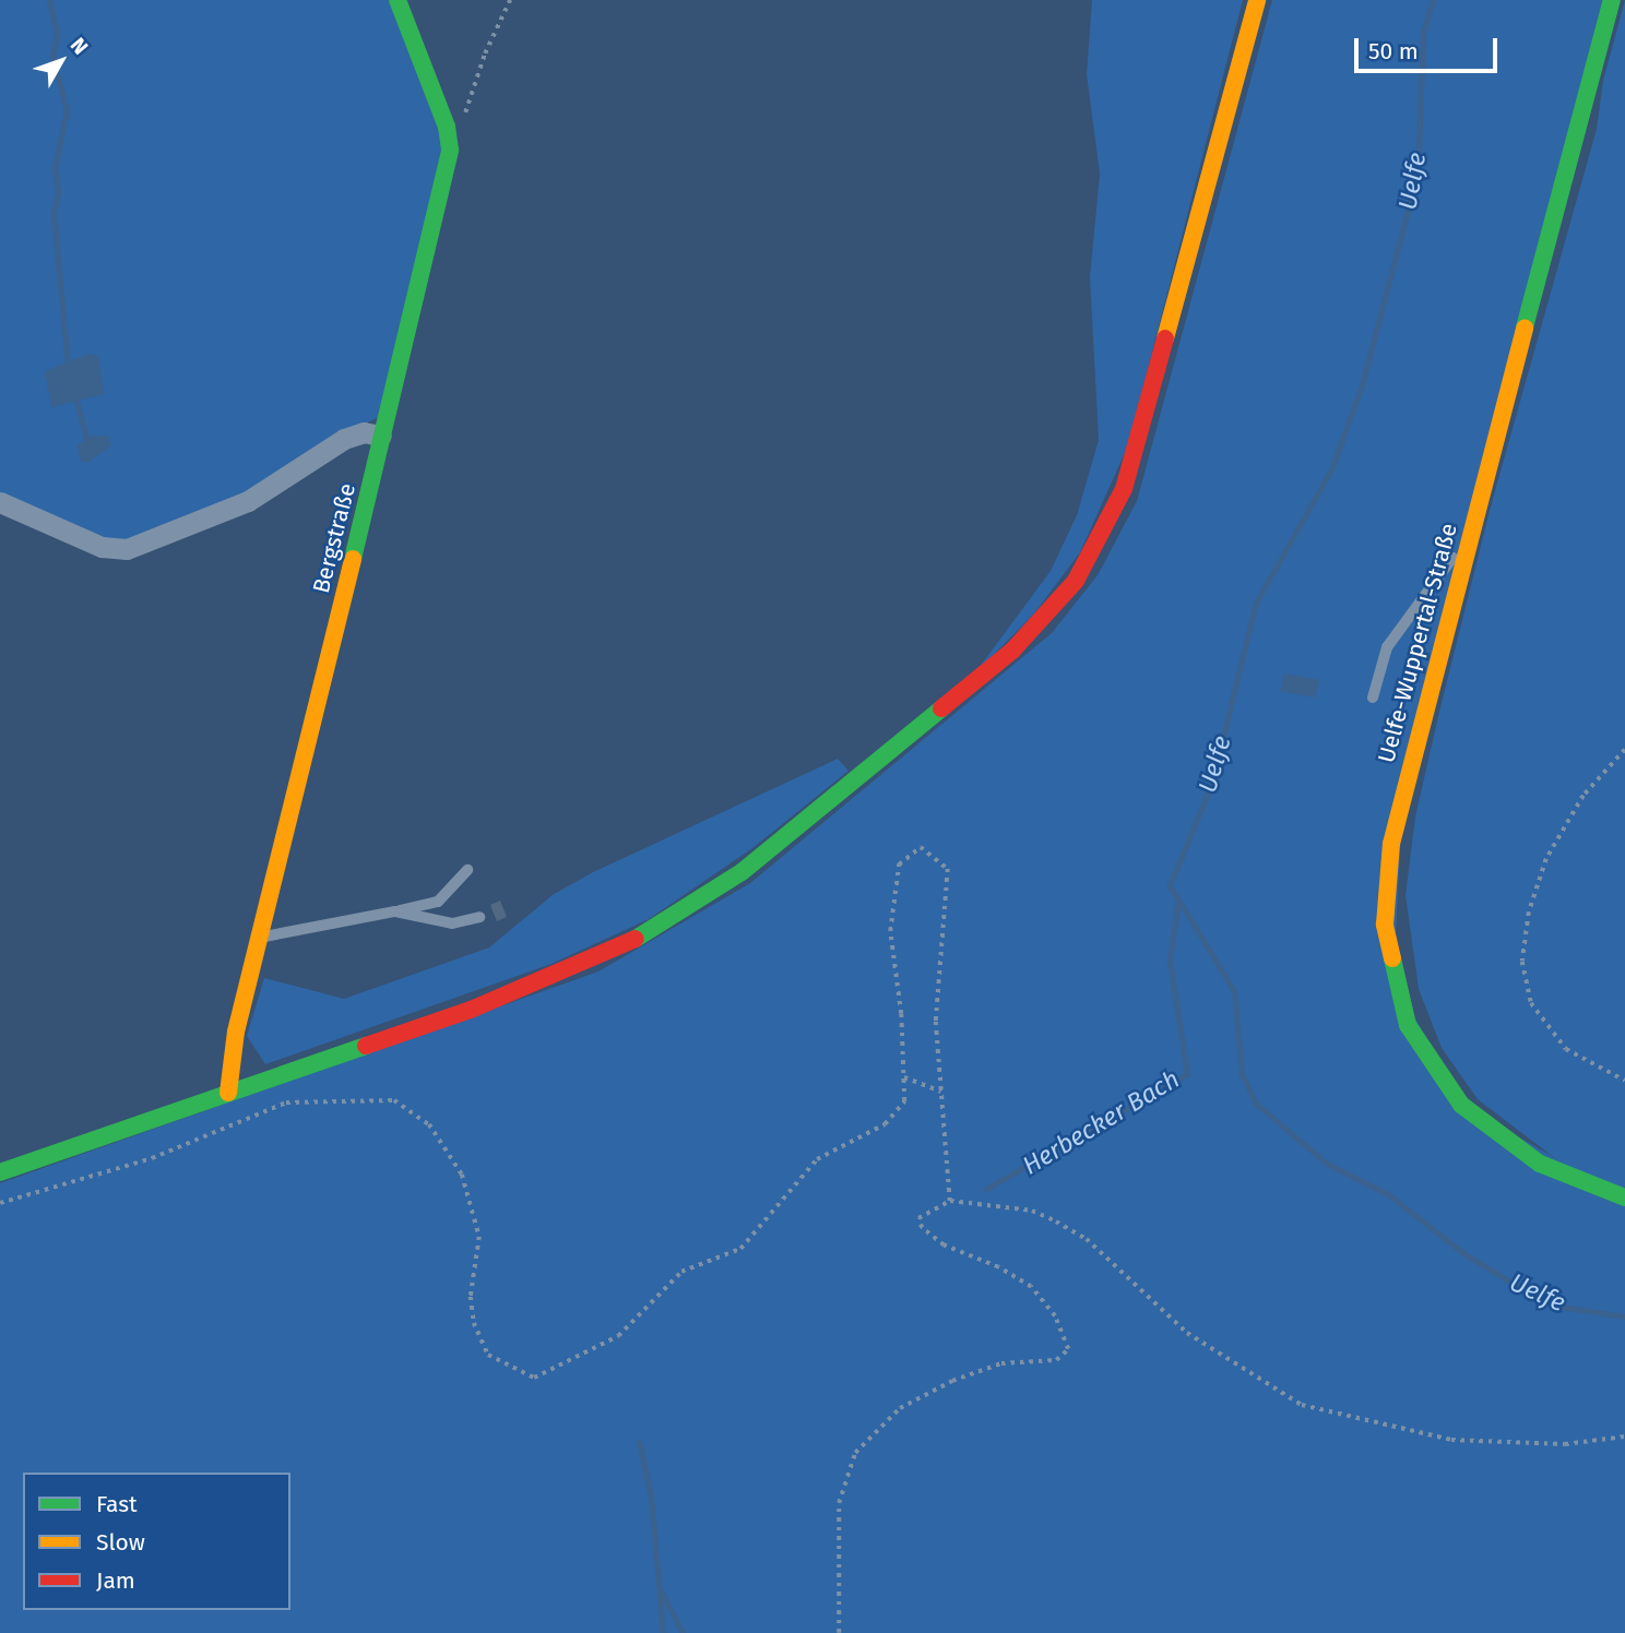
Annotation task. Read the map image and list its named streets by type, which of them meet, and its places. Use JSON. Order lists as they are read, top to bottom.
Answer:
{
  "streets": {
    "main road": ["Bergstraße", "Uelfe-Wuppertal-Straße"]
  },
  "water": ["Uelfe", "Herbecker Bach"],
  "legend": ["Fast", "Slow", "Jam"],
  "scale_bar": "50 m",
  "north": "top right"
}
